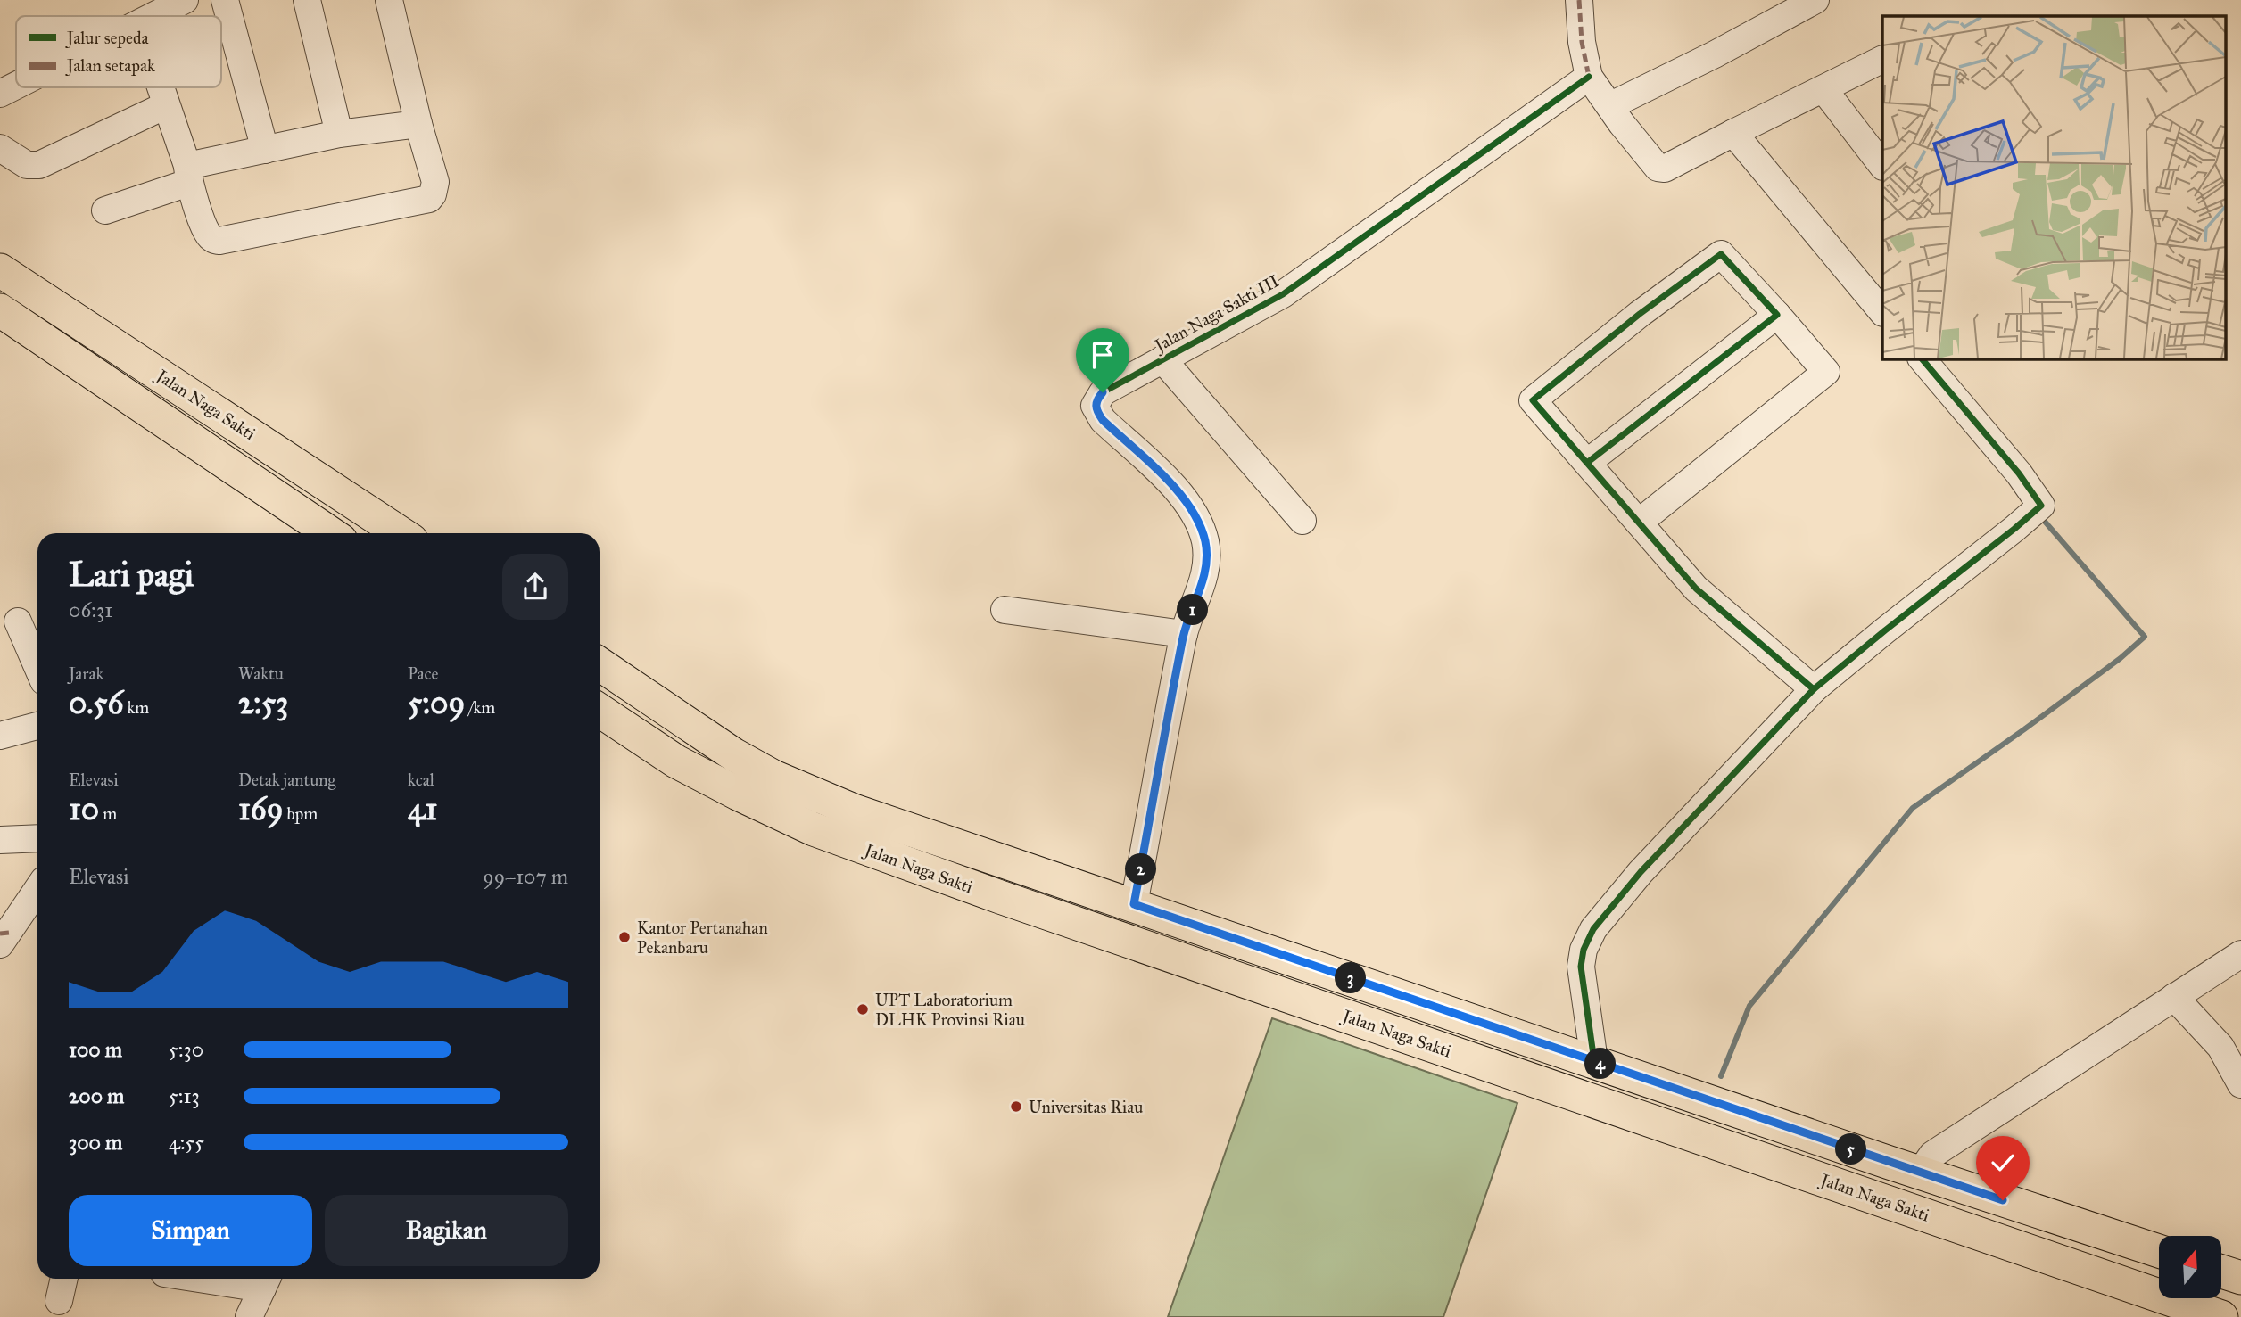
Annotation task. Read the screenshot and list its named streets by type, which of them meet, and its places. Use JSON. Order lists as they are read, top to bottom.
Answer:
{
  "streets": {
    "main road": ["Jalan Naga Sakti"],
    "street": ["Jalan Naga Sakti III"]
  },
  "crossings": [
    ["Jalan Naga Sakti III", "Jalan Naga Sakti"]
  ],
  "places": ["Kantor Pertanahan Pekanbaru", "UPT Laboratorium DLHK Provinsi Riau", "Universitas Riau"],
  "legend": ["Jalur sepeda", "Jalan setapak"],
  "north": "top",
  "page": {
    "heading": ["Lari pagi", "06:31"],
    "pins": [
      "1",
      "2",
      "3",
      "4",
      "5"
    ],
    "stats": [
      ["Jarak", "0.56 km"],
      ["Waktu", "2:53"],
      ["Pace", "5:09 /km"],
      ["Elevasi", "10 m"],
      ["Detak jantung", "169 bpm"],
      ["kcal", "41"]
    ],
    "chart": ["Elevasi", "99–107 m"],
    "list": [
      {
        "name": "100 m",
        "note": "5:30"
      },
      {
        "name": "200 m",
        "note": "5:13"
      },
      {
        "name": "300 m",
        "note": "4:55"
      }
    ],
    "buttons": ["Simpan", "Bagikan"]
  }
}
